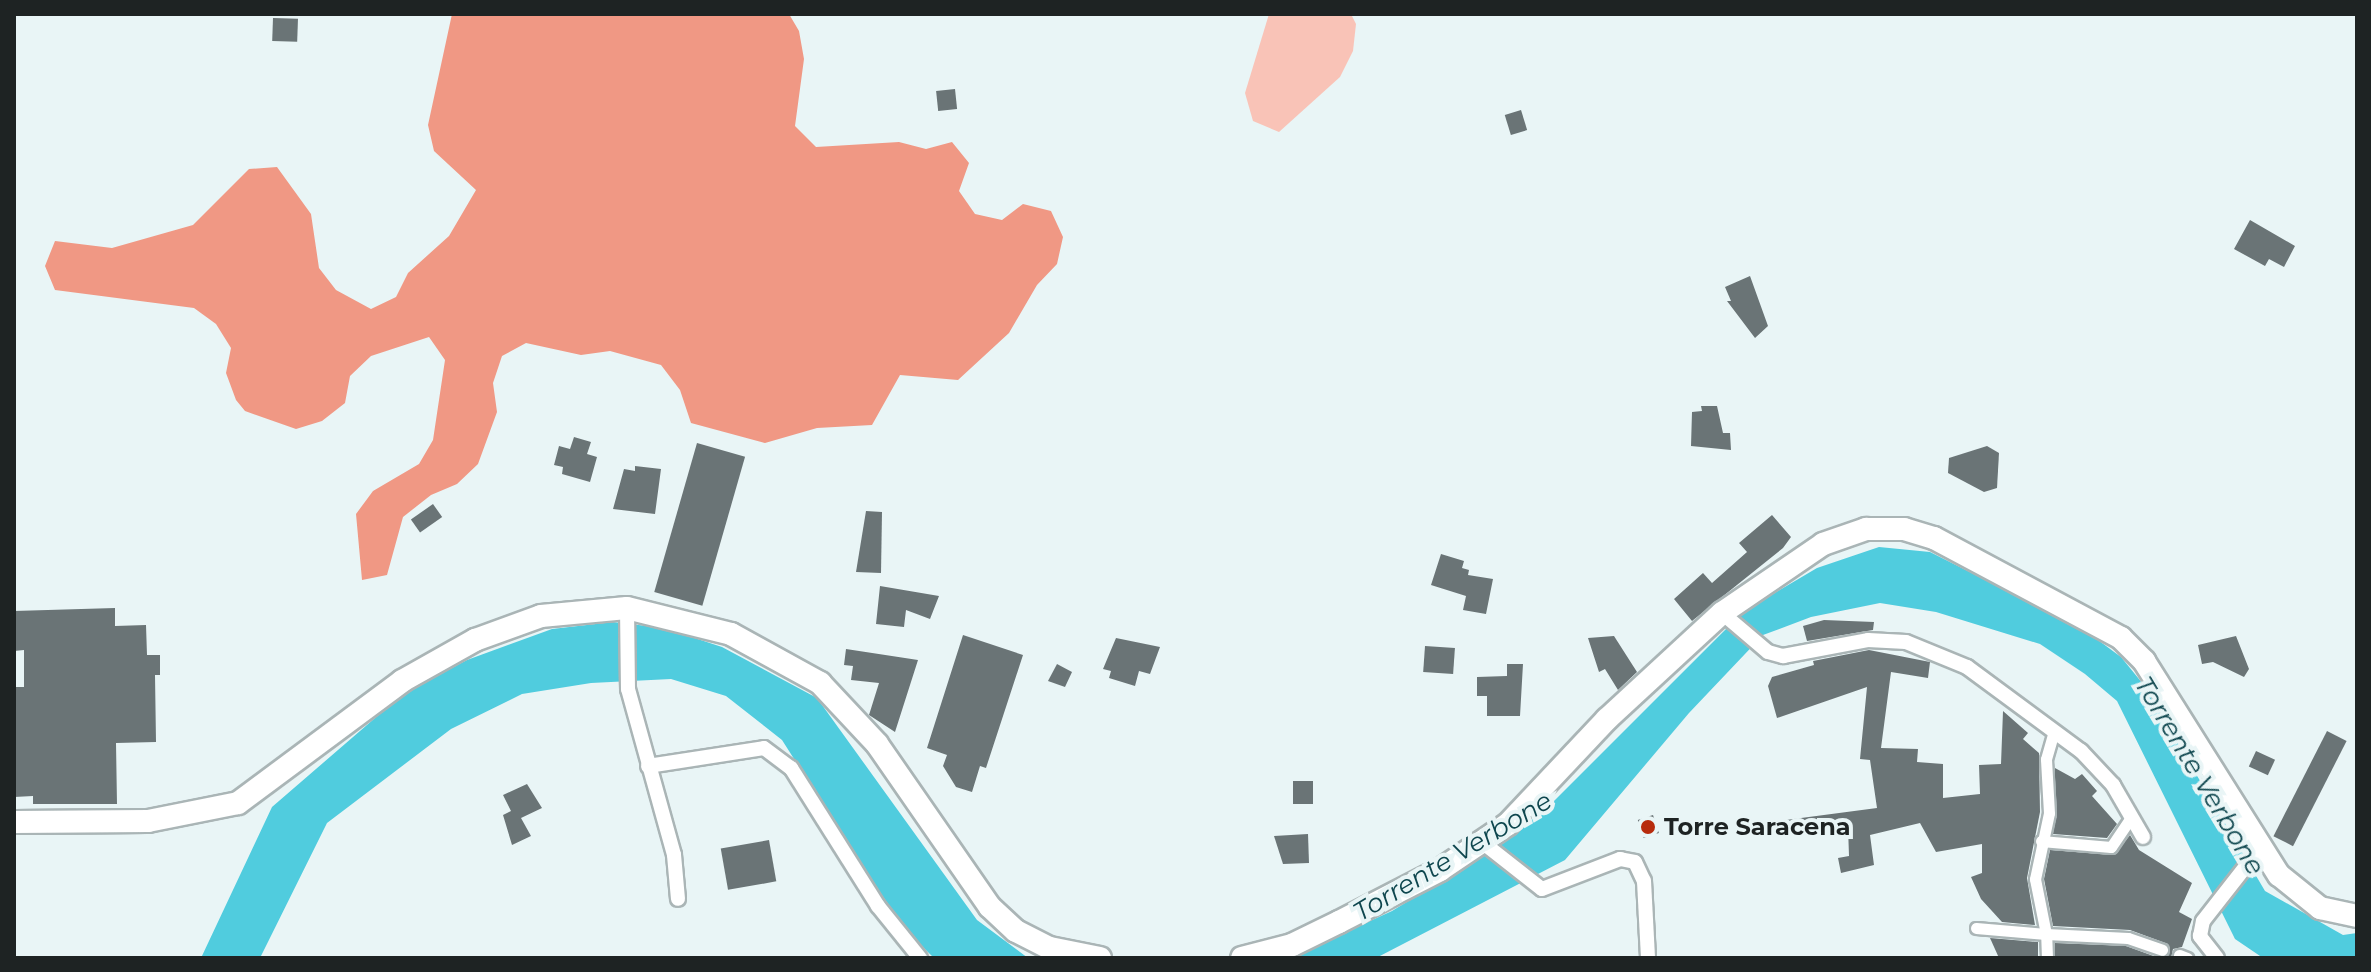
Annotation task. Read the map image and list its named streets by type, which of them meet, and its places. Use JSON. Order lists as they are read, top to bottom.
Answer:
{
  "water": ["Torrente Verbone"],
  "places": ["Torre Saracena"]
}
